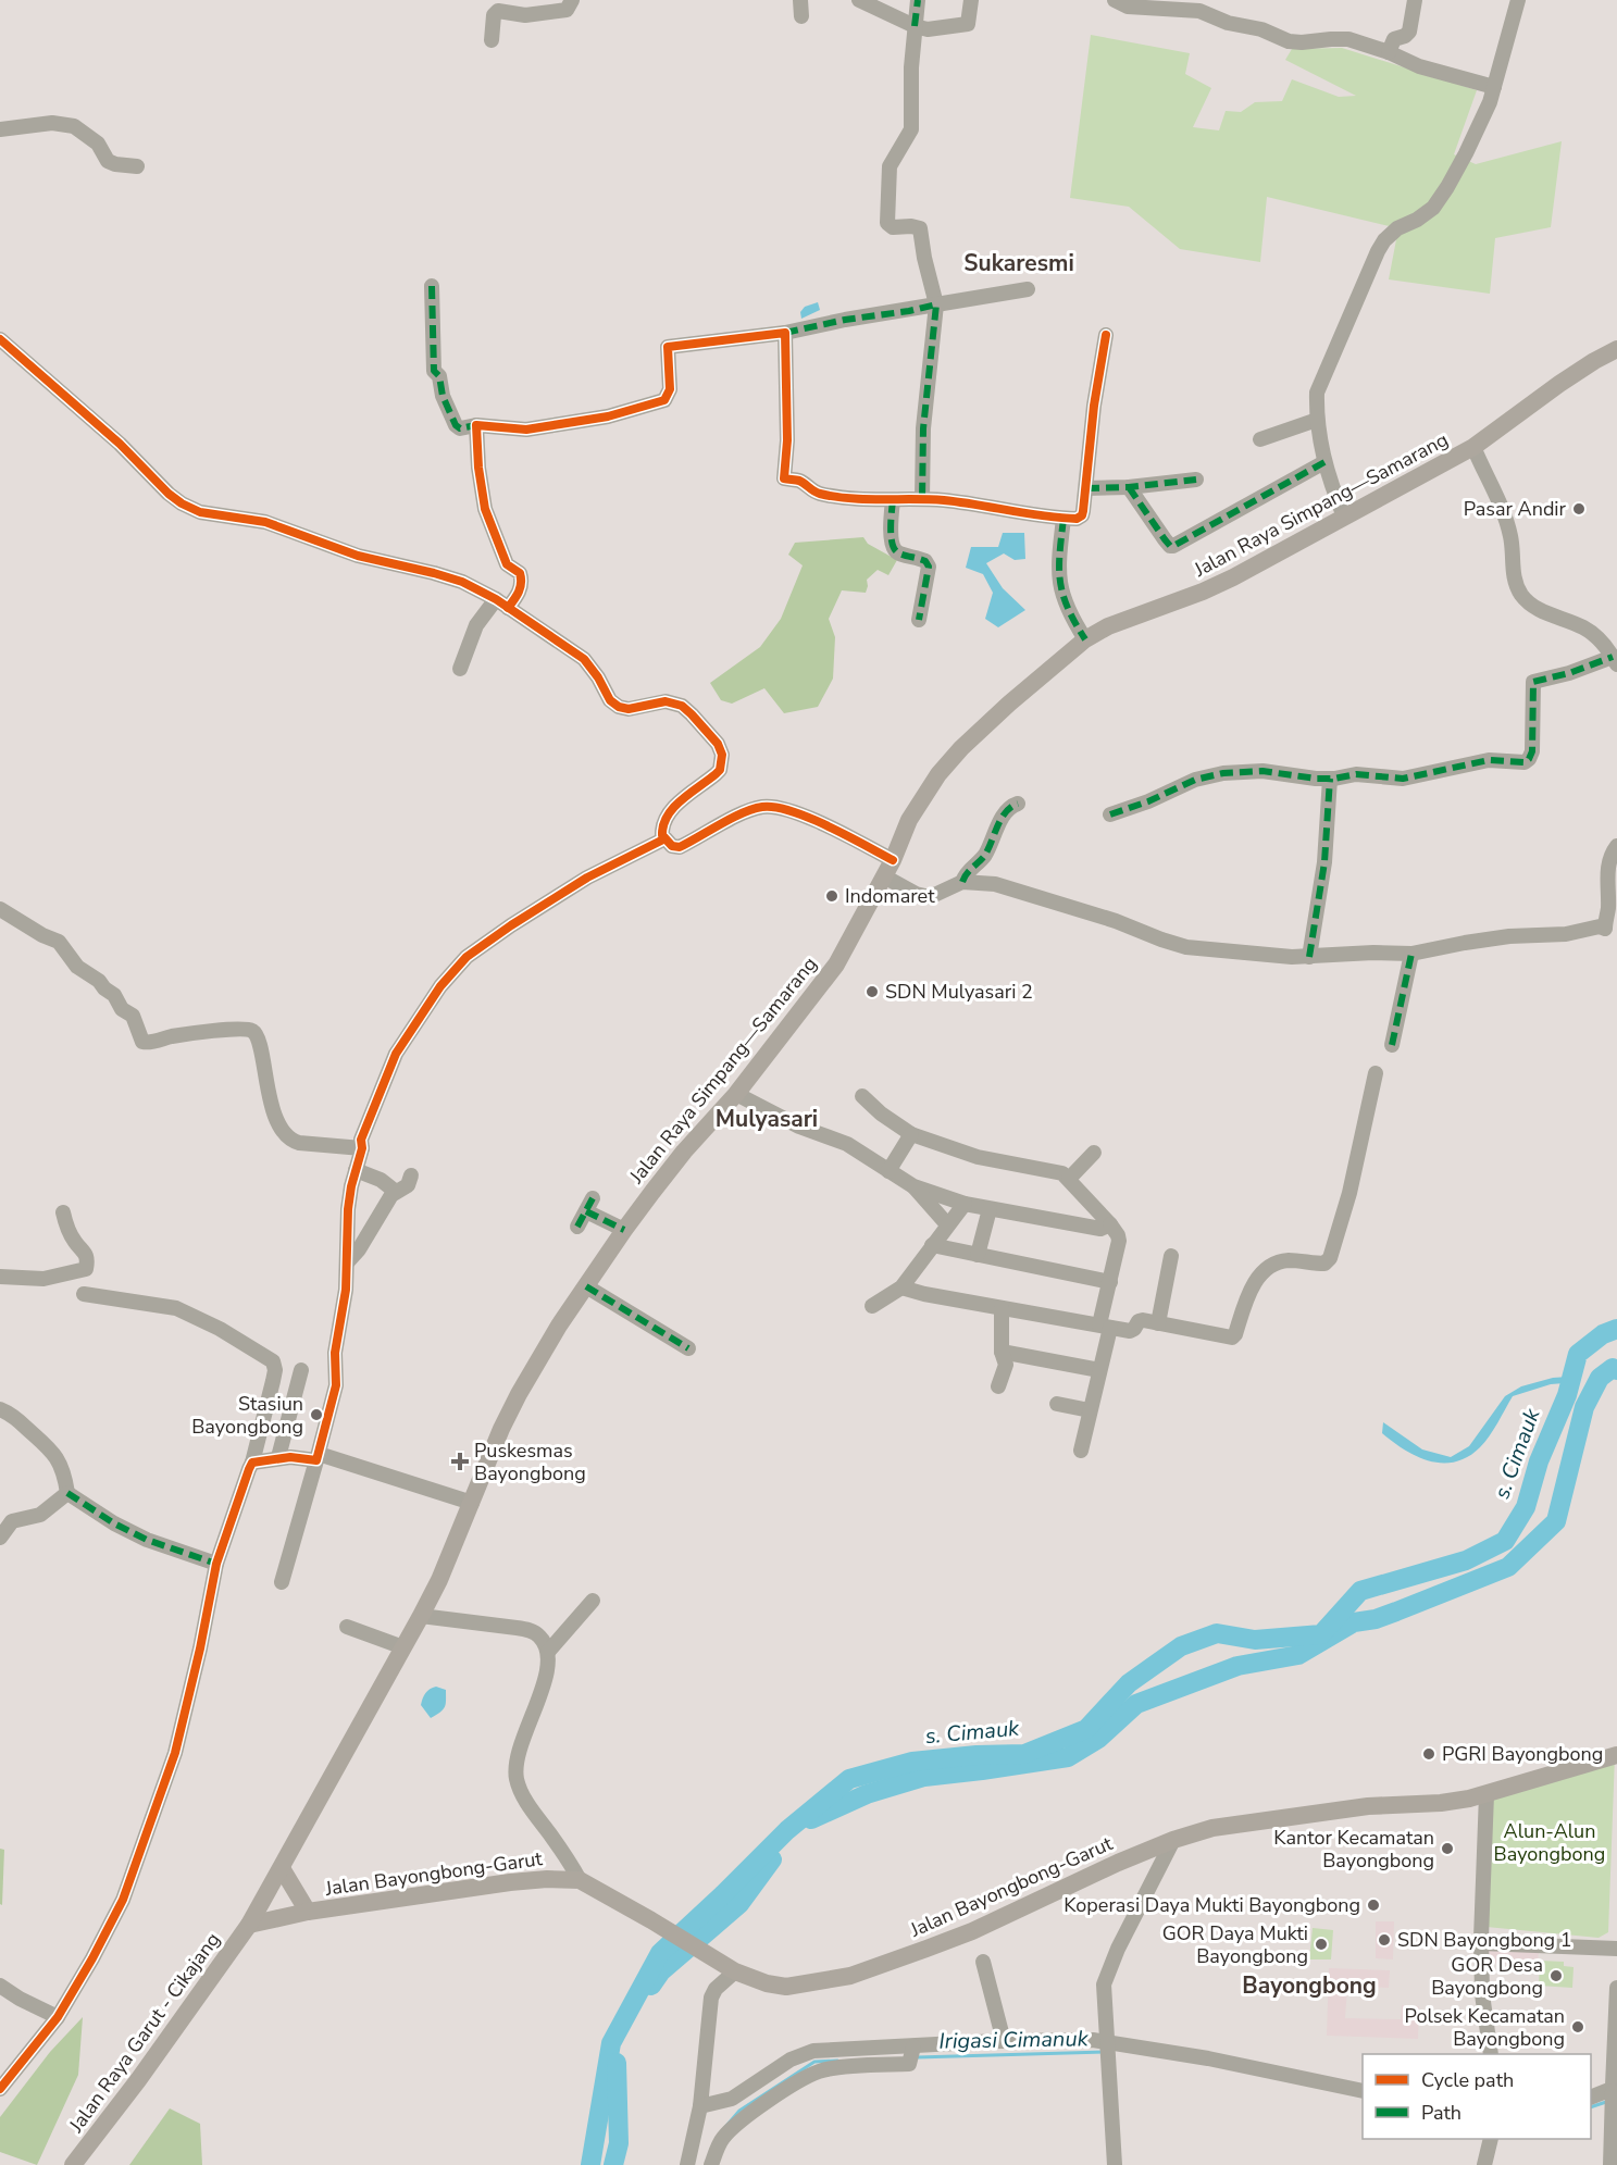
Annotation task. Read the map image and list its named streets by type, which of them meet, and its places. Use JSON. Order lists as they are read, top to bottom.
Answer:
{
  "streets": {
    "main road": ["Jalan Raya Simpang—Samarang", "Jalan Bayongbong-Garut", "Jalan Raya Garut - Cikajang"]
  },
  "crossings": [
    ["Jalan Raya Simpang—Samarang", "Jalan Raya Garut - Cikajang"],
    ["Jalan Bayongbong-Garut", "Jalan Raya Garut - Cikajang"]
  ],
  "districts": ["Sukaresmi", "Mulyasari", "Bayongbong"],
  "water": ["s. Cimauk", "Irigasi Cimanuk"],
  "parks": ["Alun-Alun Bayongbong"],
  "places": {
    "other": [
      "Pasar Andir",
      "Indomaret",
      "SDN Mulyasari 2",
      "Stasiun Bayongbong",
      "PGRI Bayongbong",
      "Kantor Kecamatan Bayongbong",
      "Koperasi Daya Mukti Bayongbong",
      "SDN Bayongbong 1",
      "GOR Daya Mukti Bayongbong",
      "GOR Desa Bayongbong",
      "Polsek Kecamatan Bayongbong"
    ],
    "health": ["Puskesmas Bayongbong"]
  },
  "legend": ["Cycle path", "Path"]
}
